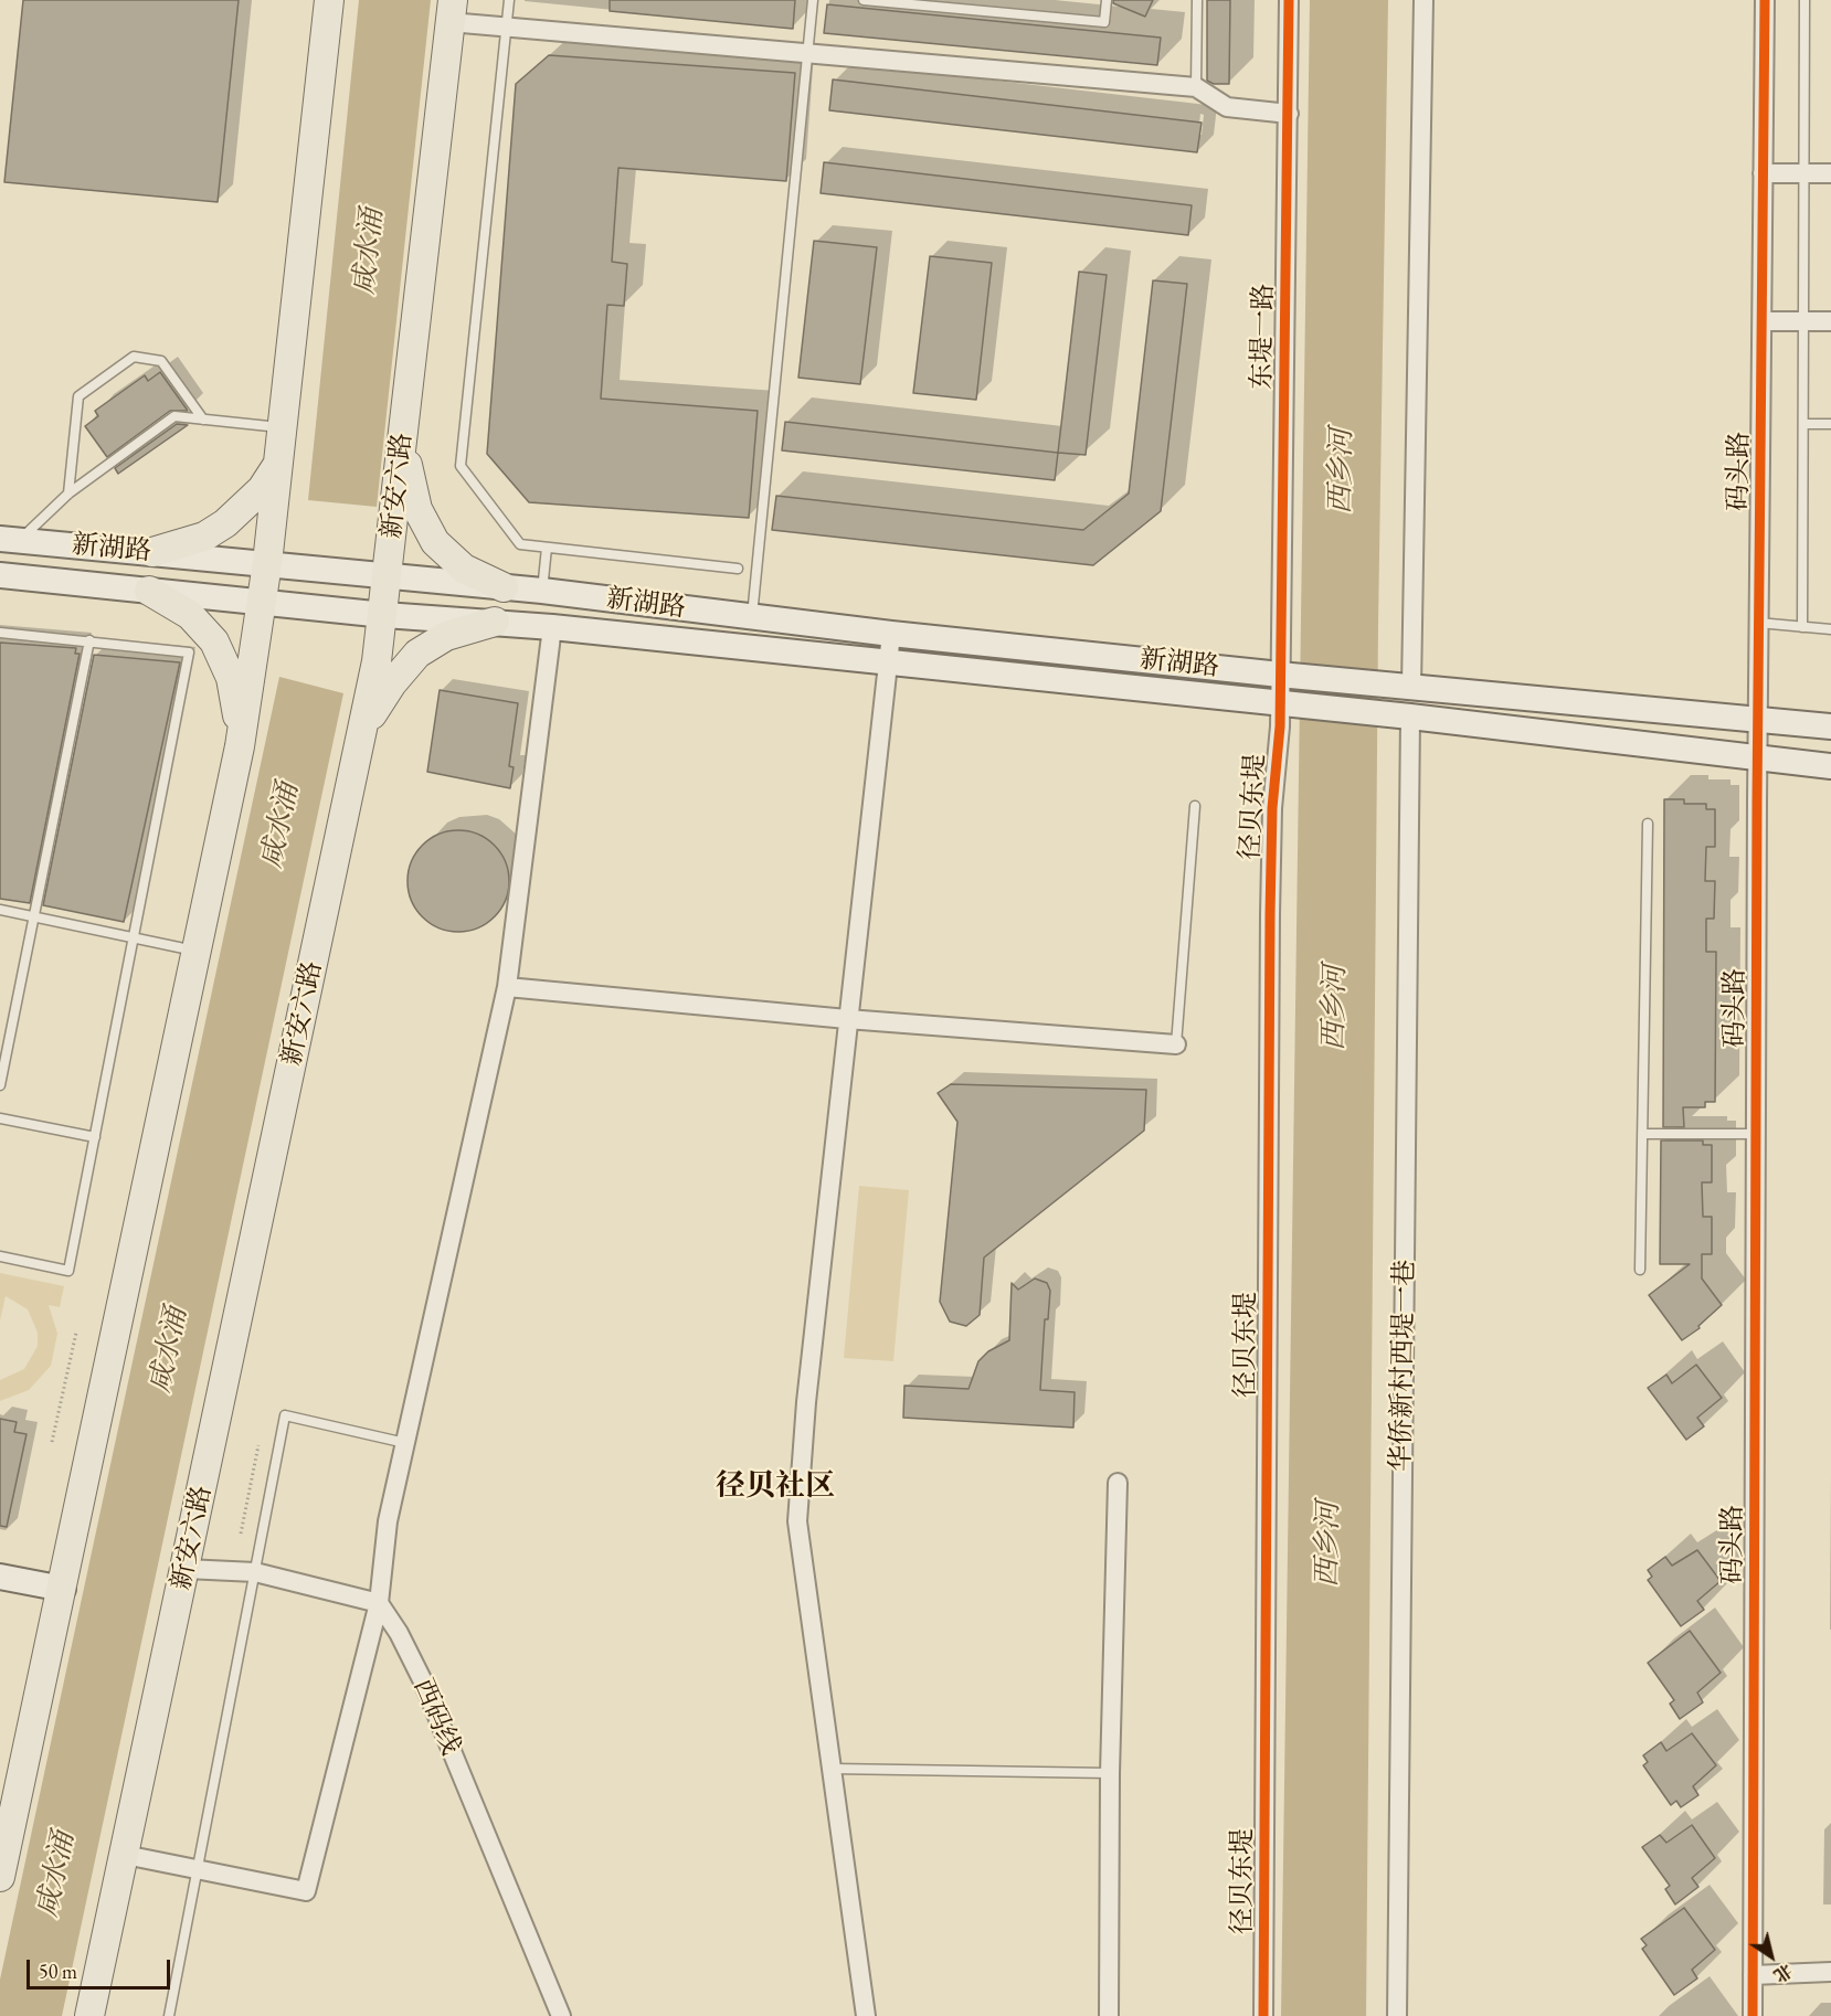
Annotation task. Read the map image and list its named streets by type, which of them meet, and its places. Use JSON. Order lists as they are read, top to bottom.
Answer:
{
  "streets": {
    "main road": ["新安六路", "新湖路"],
    "street": [
      "东堤一路",
      "码头路",
      "径贝东堤",
      "华侨新村西堤一巷",
      "西码线"
    ]
  },
  "crossings": [
    ["东堤一路", "新湖路"],
    ["东堤一路", "径贝东堤"],
    ["新安六路", "新湖路"],
    ["新湖路", "径贝东堤"],
    ["新湖路", "华侨新村西堤一巷"]
  ],
  "districts": ["径贝社区"],
  "water": ["咸水涌", "西乡河"],
  "scale_bar": "50 m",
  "north": "bottom right"
}
